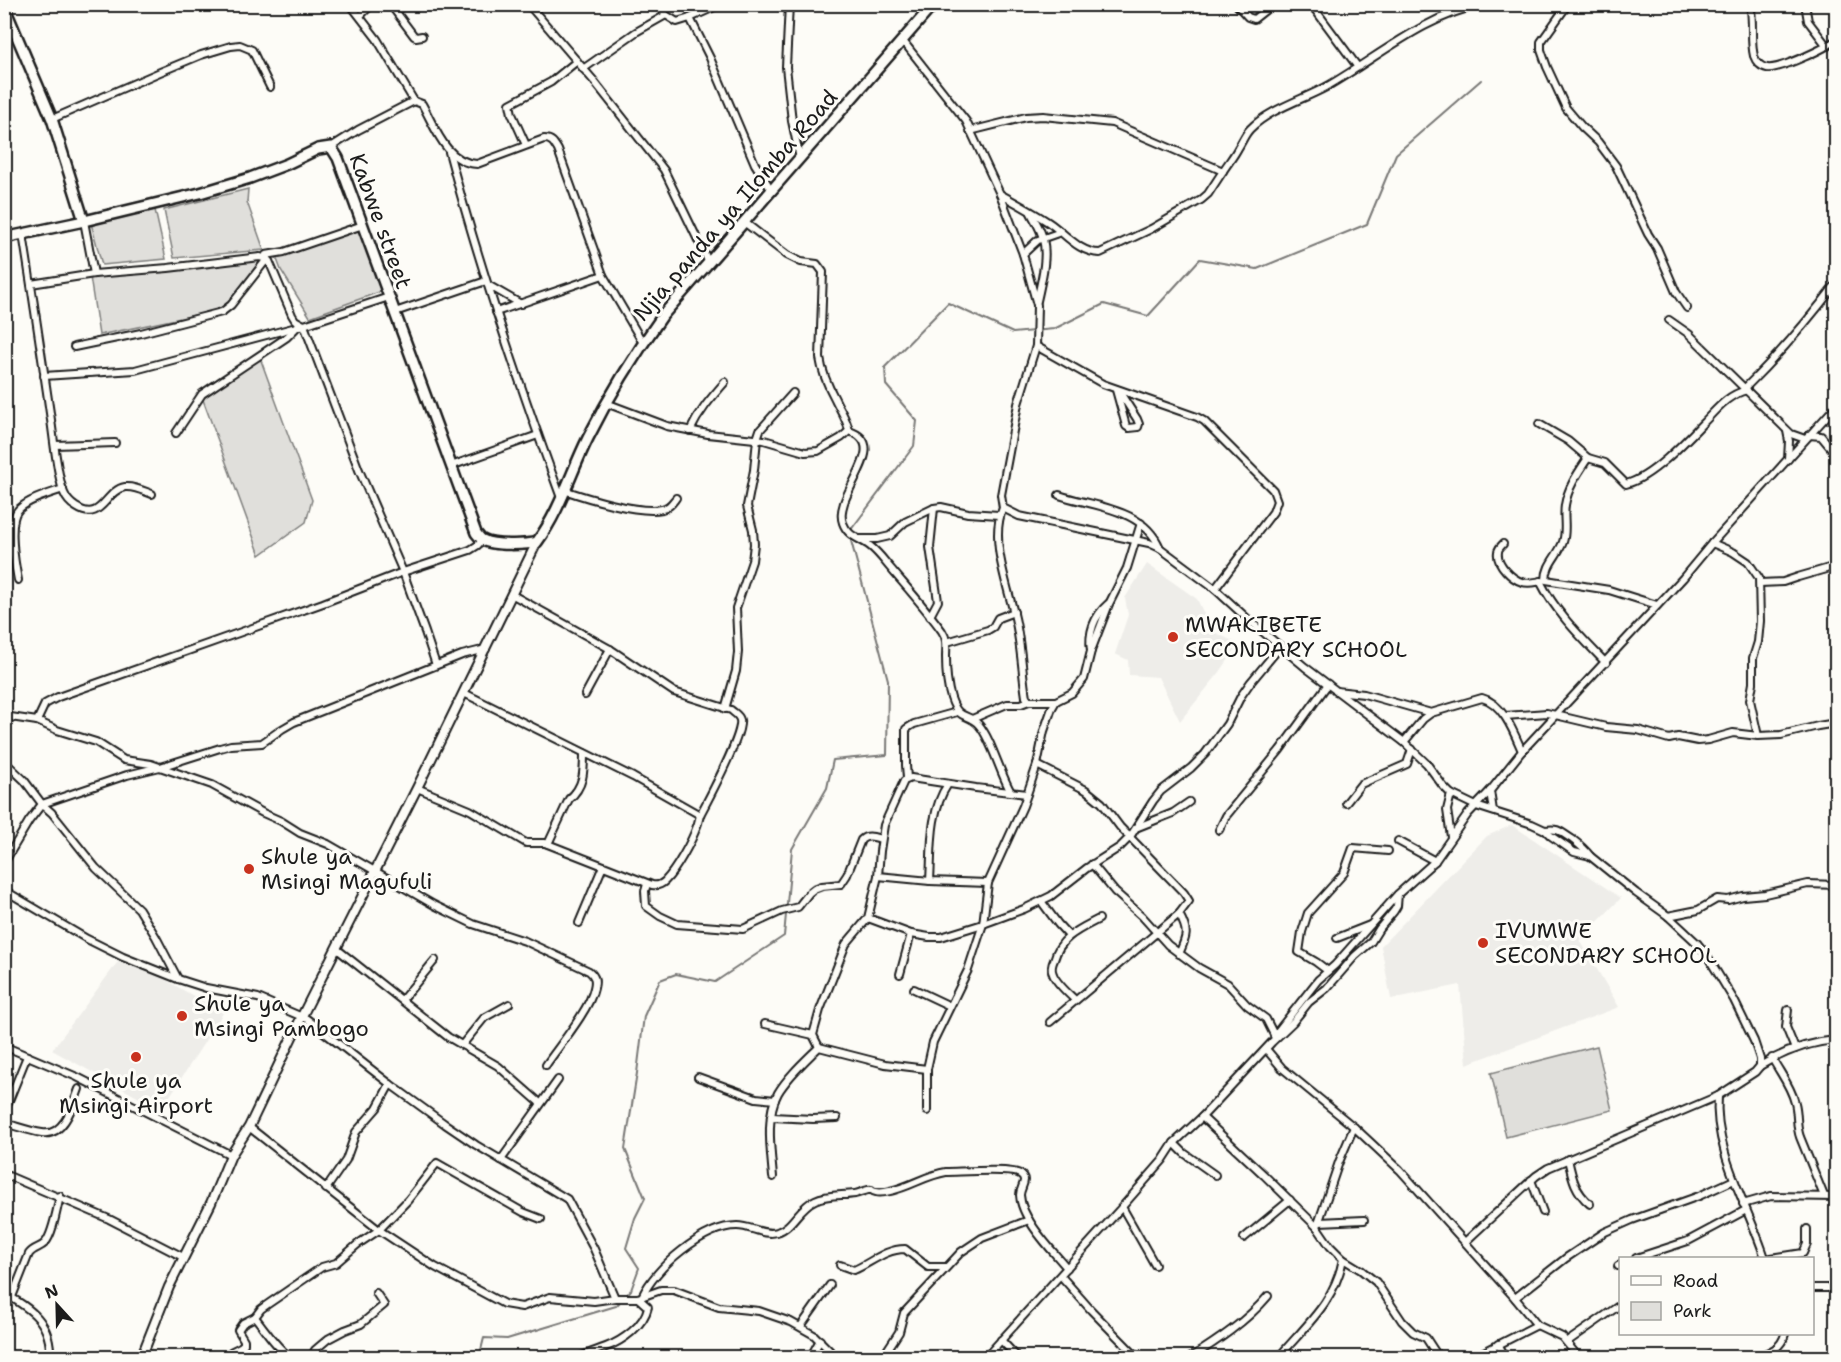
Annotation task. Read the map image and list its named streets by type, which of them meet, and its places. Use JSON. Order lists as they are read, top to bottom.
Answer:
{
  "streets": {
    "main road": ["Njia panda ya Ilomba Road", "Kabwe street"]
  },
  "crossings": [
    ["Njia panda ya Ilomba Road", "Kabwe street"]
  ],
  "places": [
    "MWAKIBETE SECONDARY SCHOOL",
    "Shule ya Msingi Magufuli",
    "IVUMWE SECONDARY SCHOOL",
    "Shule ya Msingi Pambogo",
    "Shule ya Msingi Airport"
  ],
  "legend": ["Road", "Park"],
  "north": "top"
}
